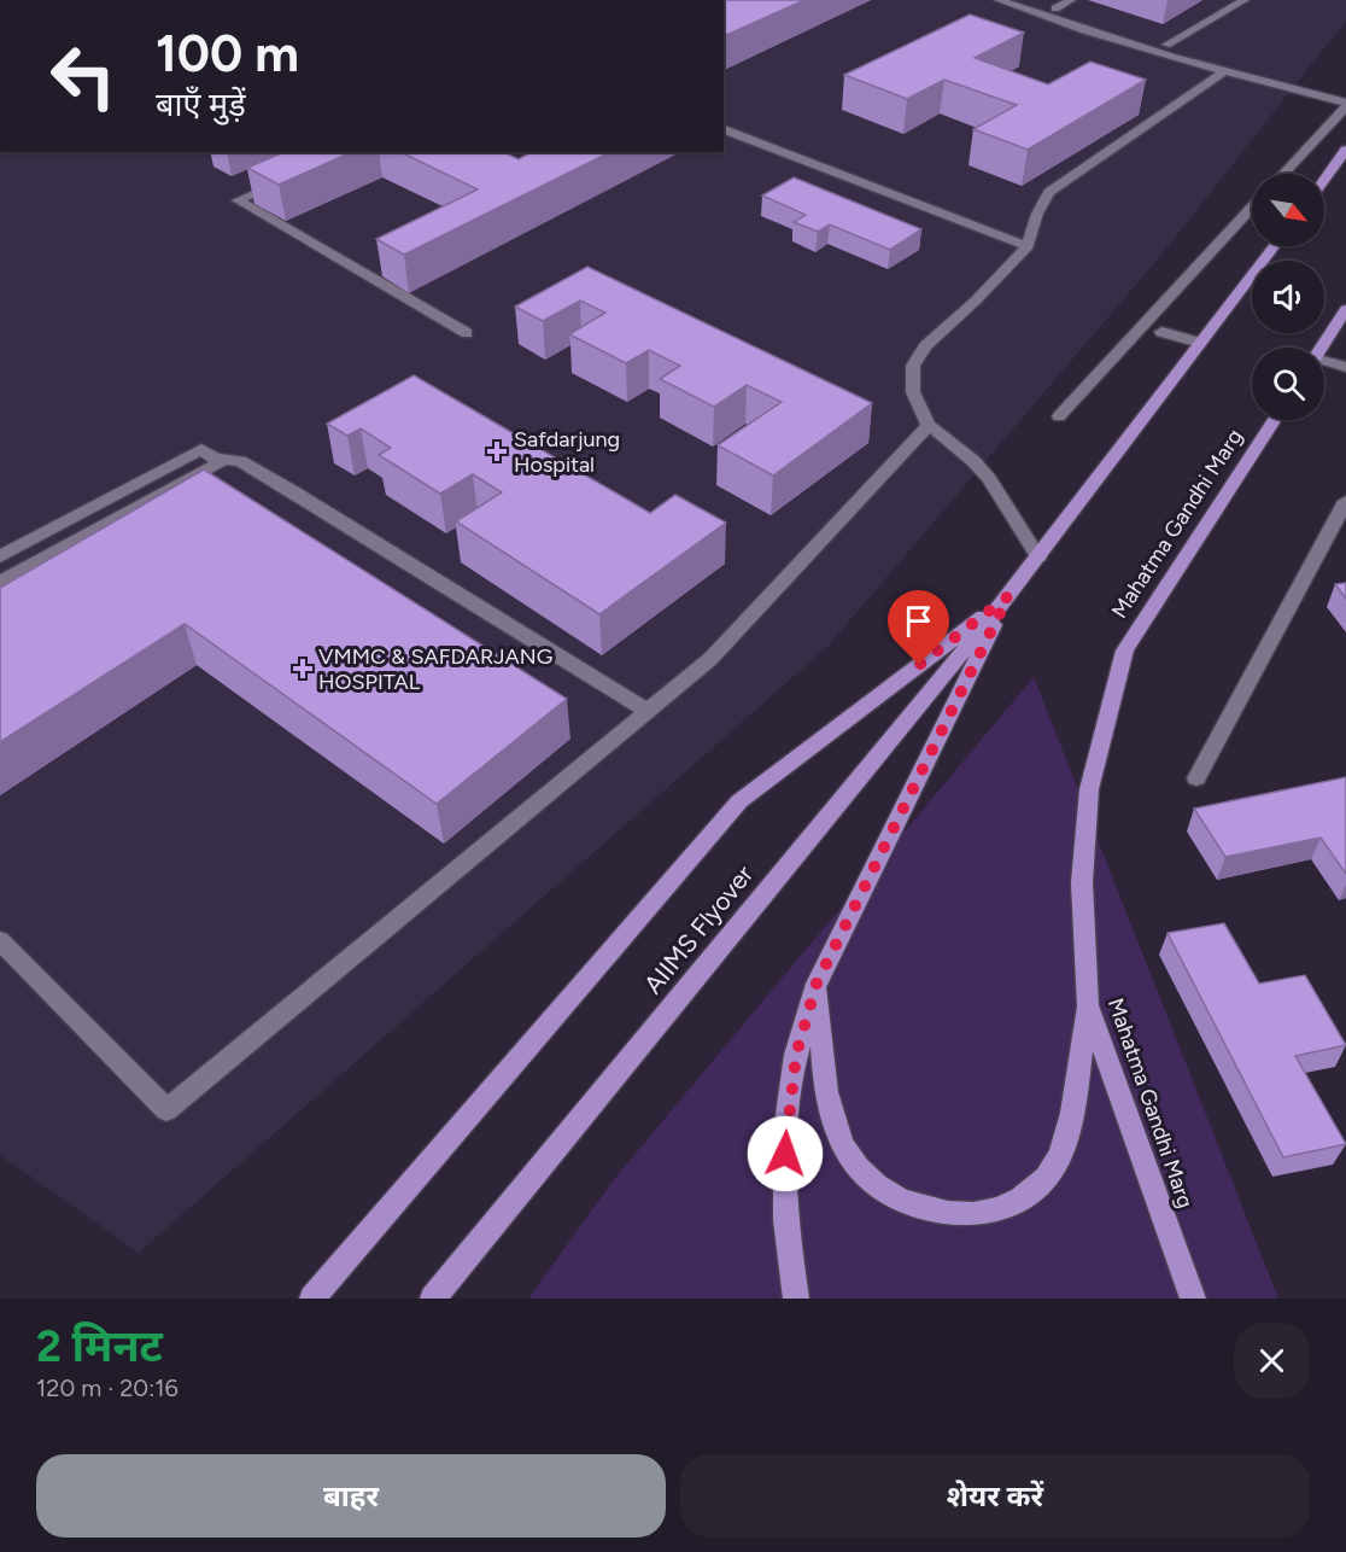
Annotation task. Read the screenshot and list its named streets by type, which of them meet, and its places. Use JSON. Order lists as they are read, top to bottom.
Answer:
{
  "streets": {
    "main road": ["Mahatma Gandhi Marg", "AIIMS Flyover"]
  },
  "places": {
    "health": ["Safdarjung Hospital", "VMMC & SAFDARJANG HOSPITAL"]
  },
  "north": "bottom right",
  "page": {
    "turn": ["100 m", "बाएँ मुड़ें"],
    "heading": ["2 मिनट", "120 m · 20:16"],
    "buttons": ["बाहर", "शेयर करें"]
  }
}
